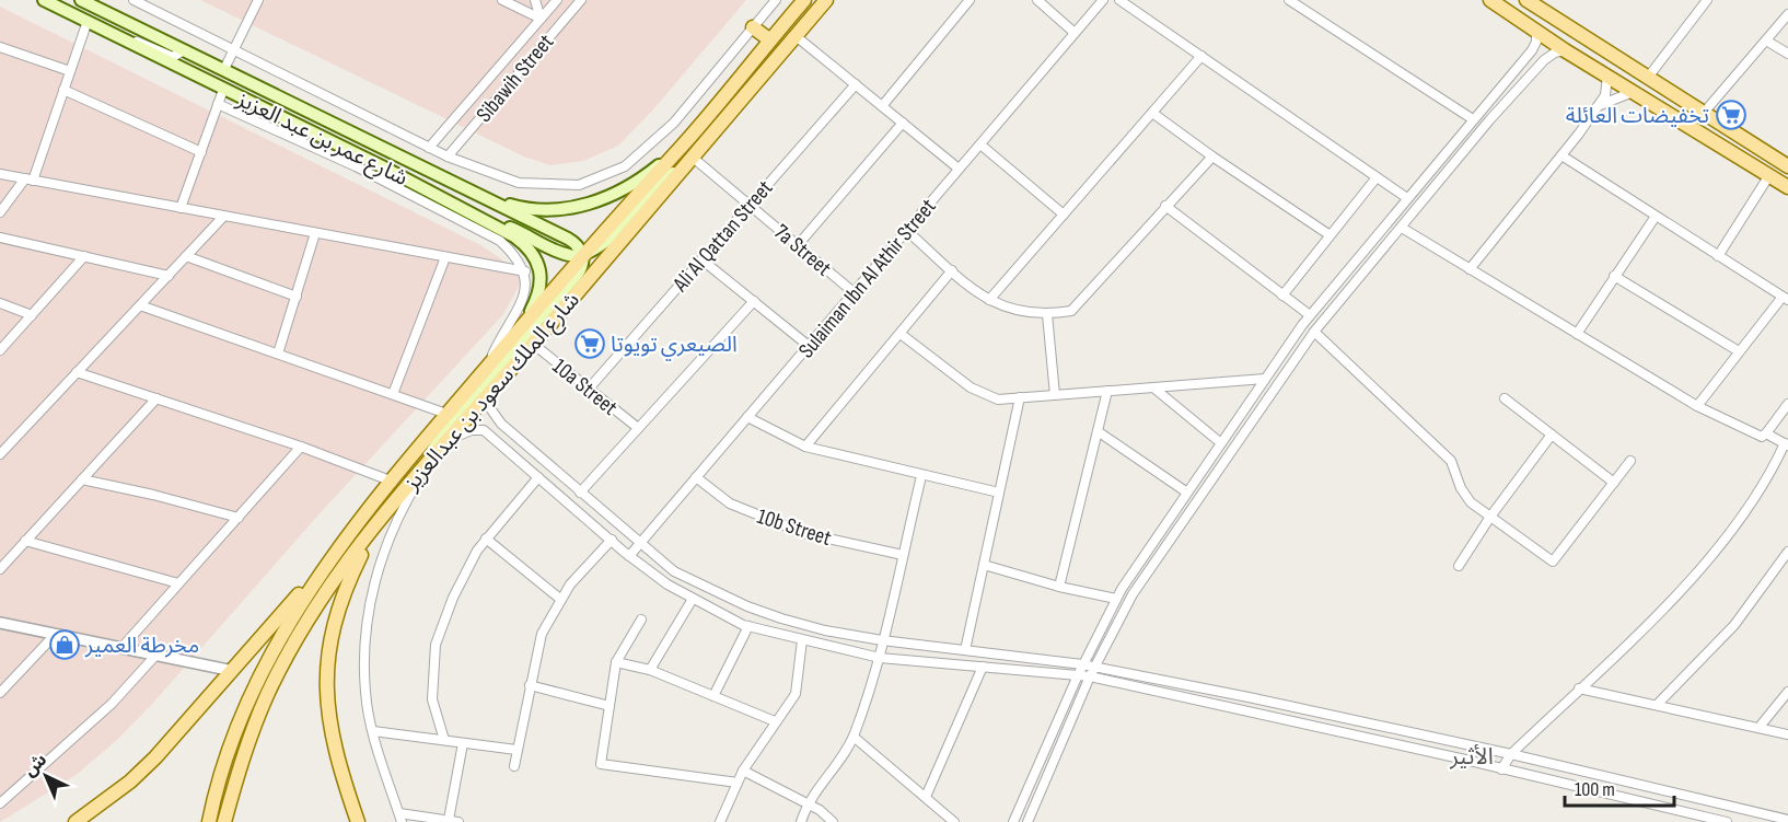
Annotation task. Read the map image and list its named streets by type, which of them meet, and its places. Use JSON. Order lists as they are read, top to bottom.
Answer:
{
  "streets": {
    "main road": ["شارع عمر بن عبد العزيز", "شارع الملك سعود بن عبدالعزيز"],
    "street": [
      "Sibawih Street",
      "Ali Al Qattan Street",
      "7a Street",
      "Sulaiman Ibn Al Athir Street",
      "10a Street",
      "10b Street"
    ]
  },
  "crossings": [
    ["شارع عمر بن عبد العزيز", "شارع الملك سعود بن عبدالعزيز"],
    ["Ali Al Qattan Street", "7a Street"],
    ["Ali Al Qattan Street", "10a Street"],
    ["7a Street", "Sulaiman Ibn Al Athir Street"],
    ["7a Street", "شارع الملك سعود بن عبدالعزيز"],
    ["Sulaiman Ibn Al Athir Street", "10b Street"],
    ["10a Street", "شارع الملك سعود بن عبدالعزيز"]
  ],
  "districts": ["الأثير"],
  "places": {
    "supermarket": ["تخفيضات العائلة", "الصيعري تويوتا"],
    "shop": ["مخرطة العمير"]
  },
  "scale_bar": "100 m",
  "north": "top left"
}
